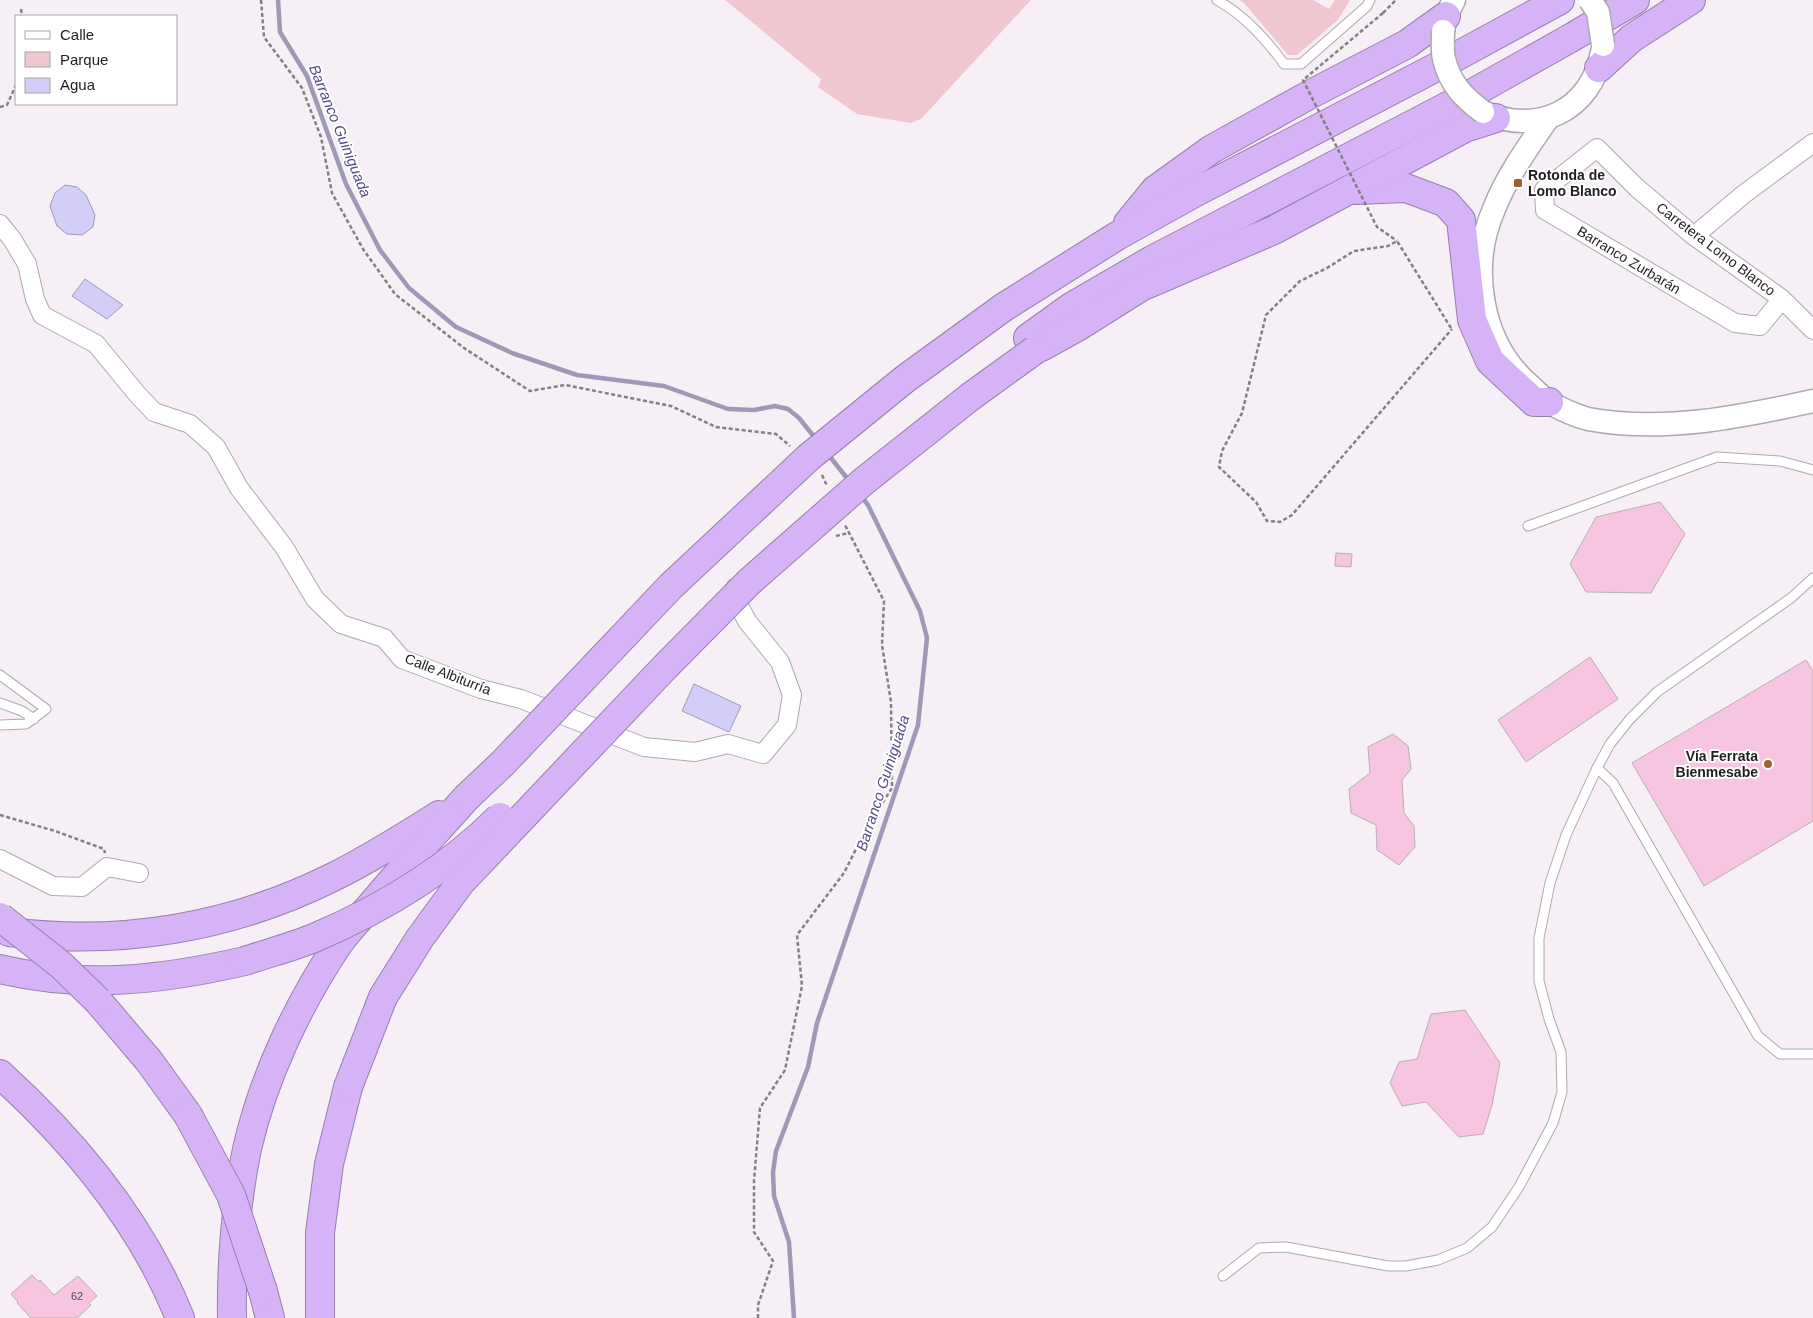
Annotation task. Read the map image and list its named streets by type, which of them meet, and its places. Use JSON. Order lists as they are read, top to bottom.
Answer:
{
  "streets": {
    "street": ["Carretera Lomo Blanco", "Barranco Zurbarán", "Calle Albiturría"]
  },
  "crossings": [
    ["Carretera Lomo Blanco", "Barranco Zurbarán"]
  ],
  "water": ["Barranco Guiniguada"],
  "places": {
    "transit": ["Rotonda de Lomo Blanco"],
    "other": ["Vía Ferrata Bienmesabe"]
  },
  "house_numbers": ["62"],
  "legend": ["Calle", "Parque", "Agua"]
}
